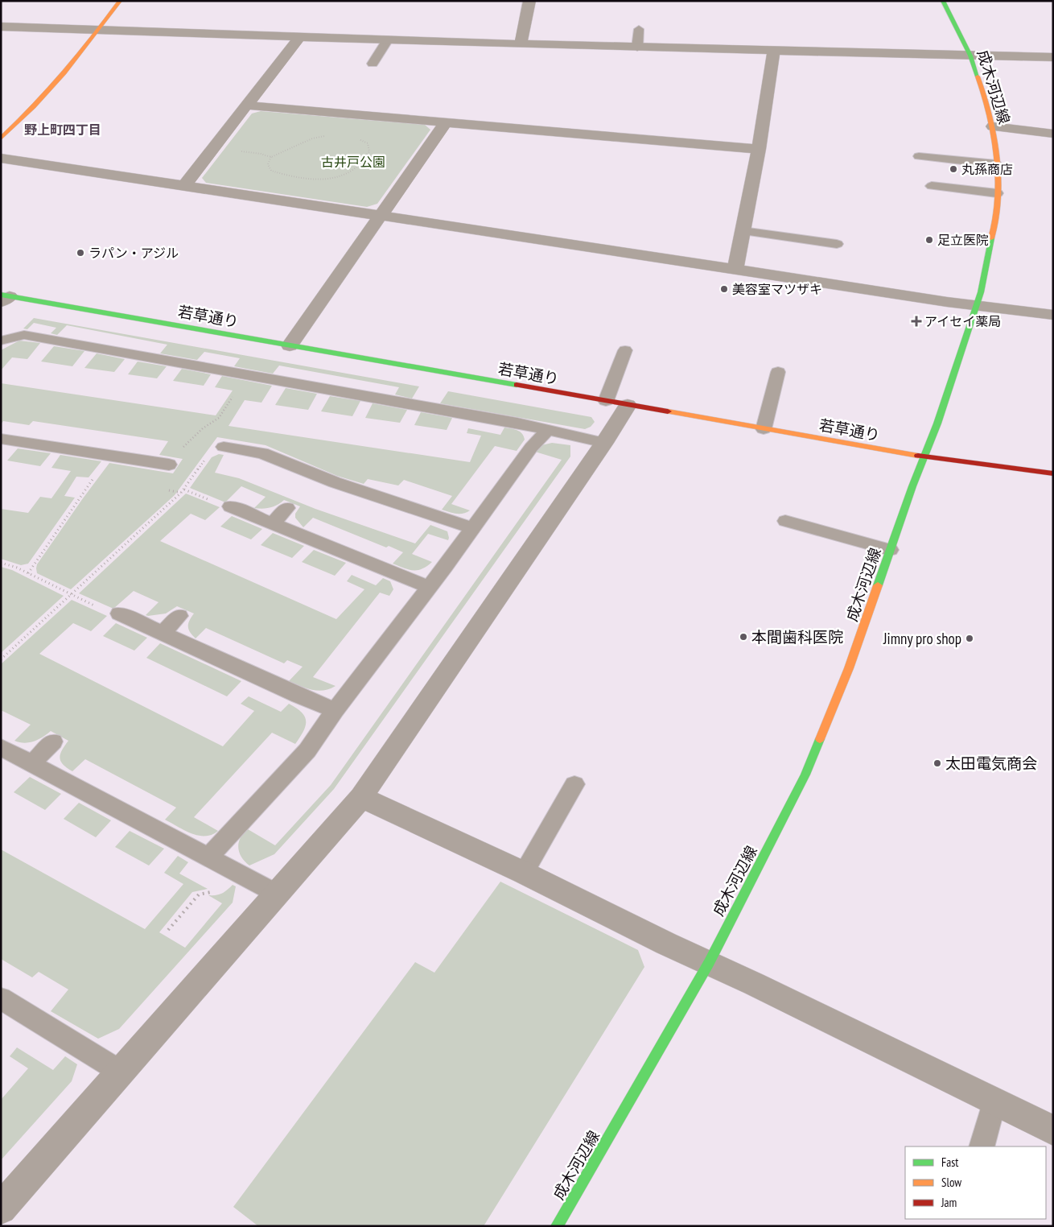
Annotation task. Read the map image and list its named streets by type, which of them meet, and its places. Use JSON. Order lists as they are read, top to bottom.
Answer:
{
  "streets": {
    "main road": ["成木河辺線", "若草通り"]
  },
  "crossings": [
    ["成木河辺線", "若草通り"]
  ],
  "districts": ["野上町四丁目"],
  "parks": ["古井戸公園"],
  "places": {
    "other": [
      "丸孫商店",
      "足立医院",
      "ラパン・アジル",
      "美容室マツザキ",
      "本間歯科医院",
      "Jimny pro shop",
      "太田電気商会"
    ],
    "health": ["アイセイ薬局"]
  },
  "legend": ["Fast", "Slow", "Jam"]
}
